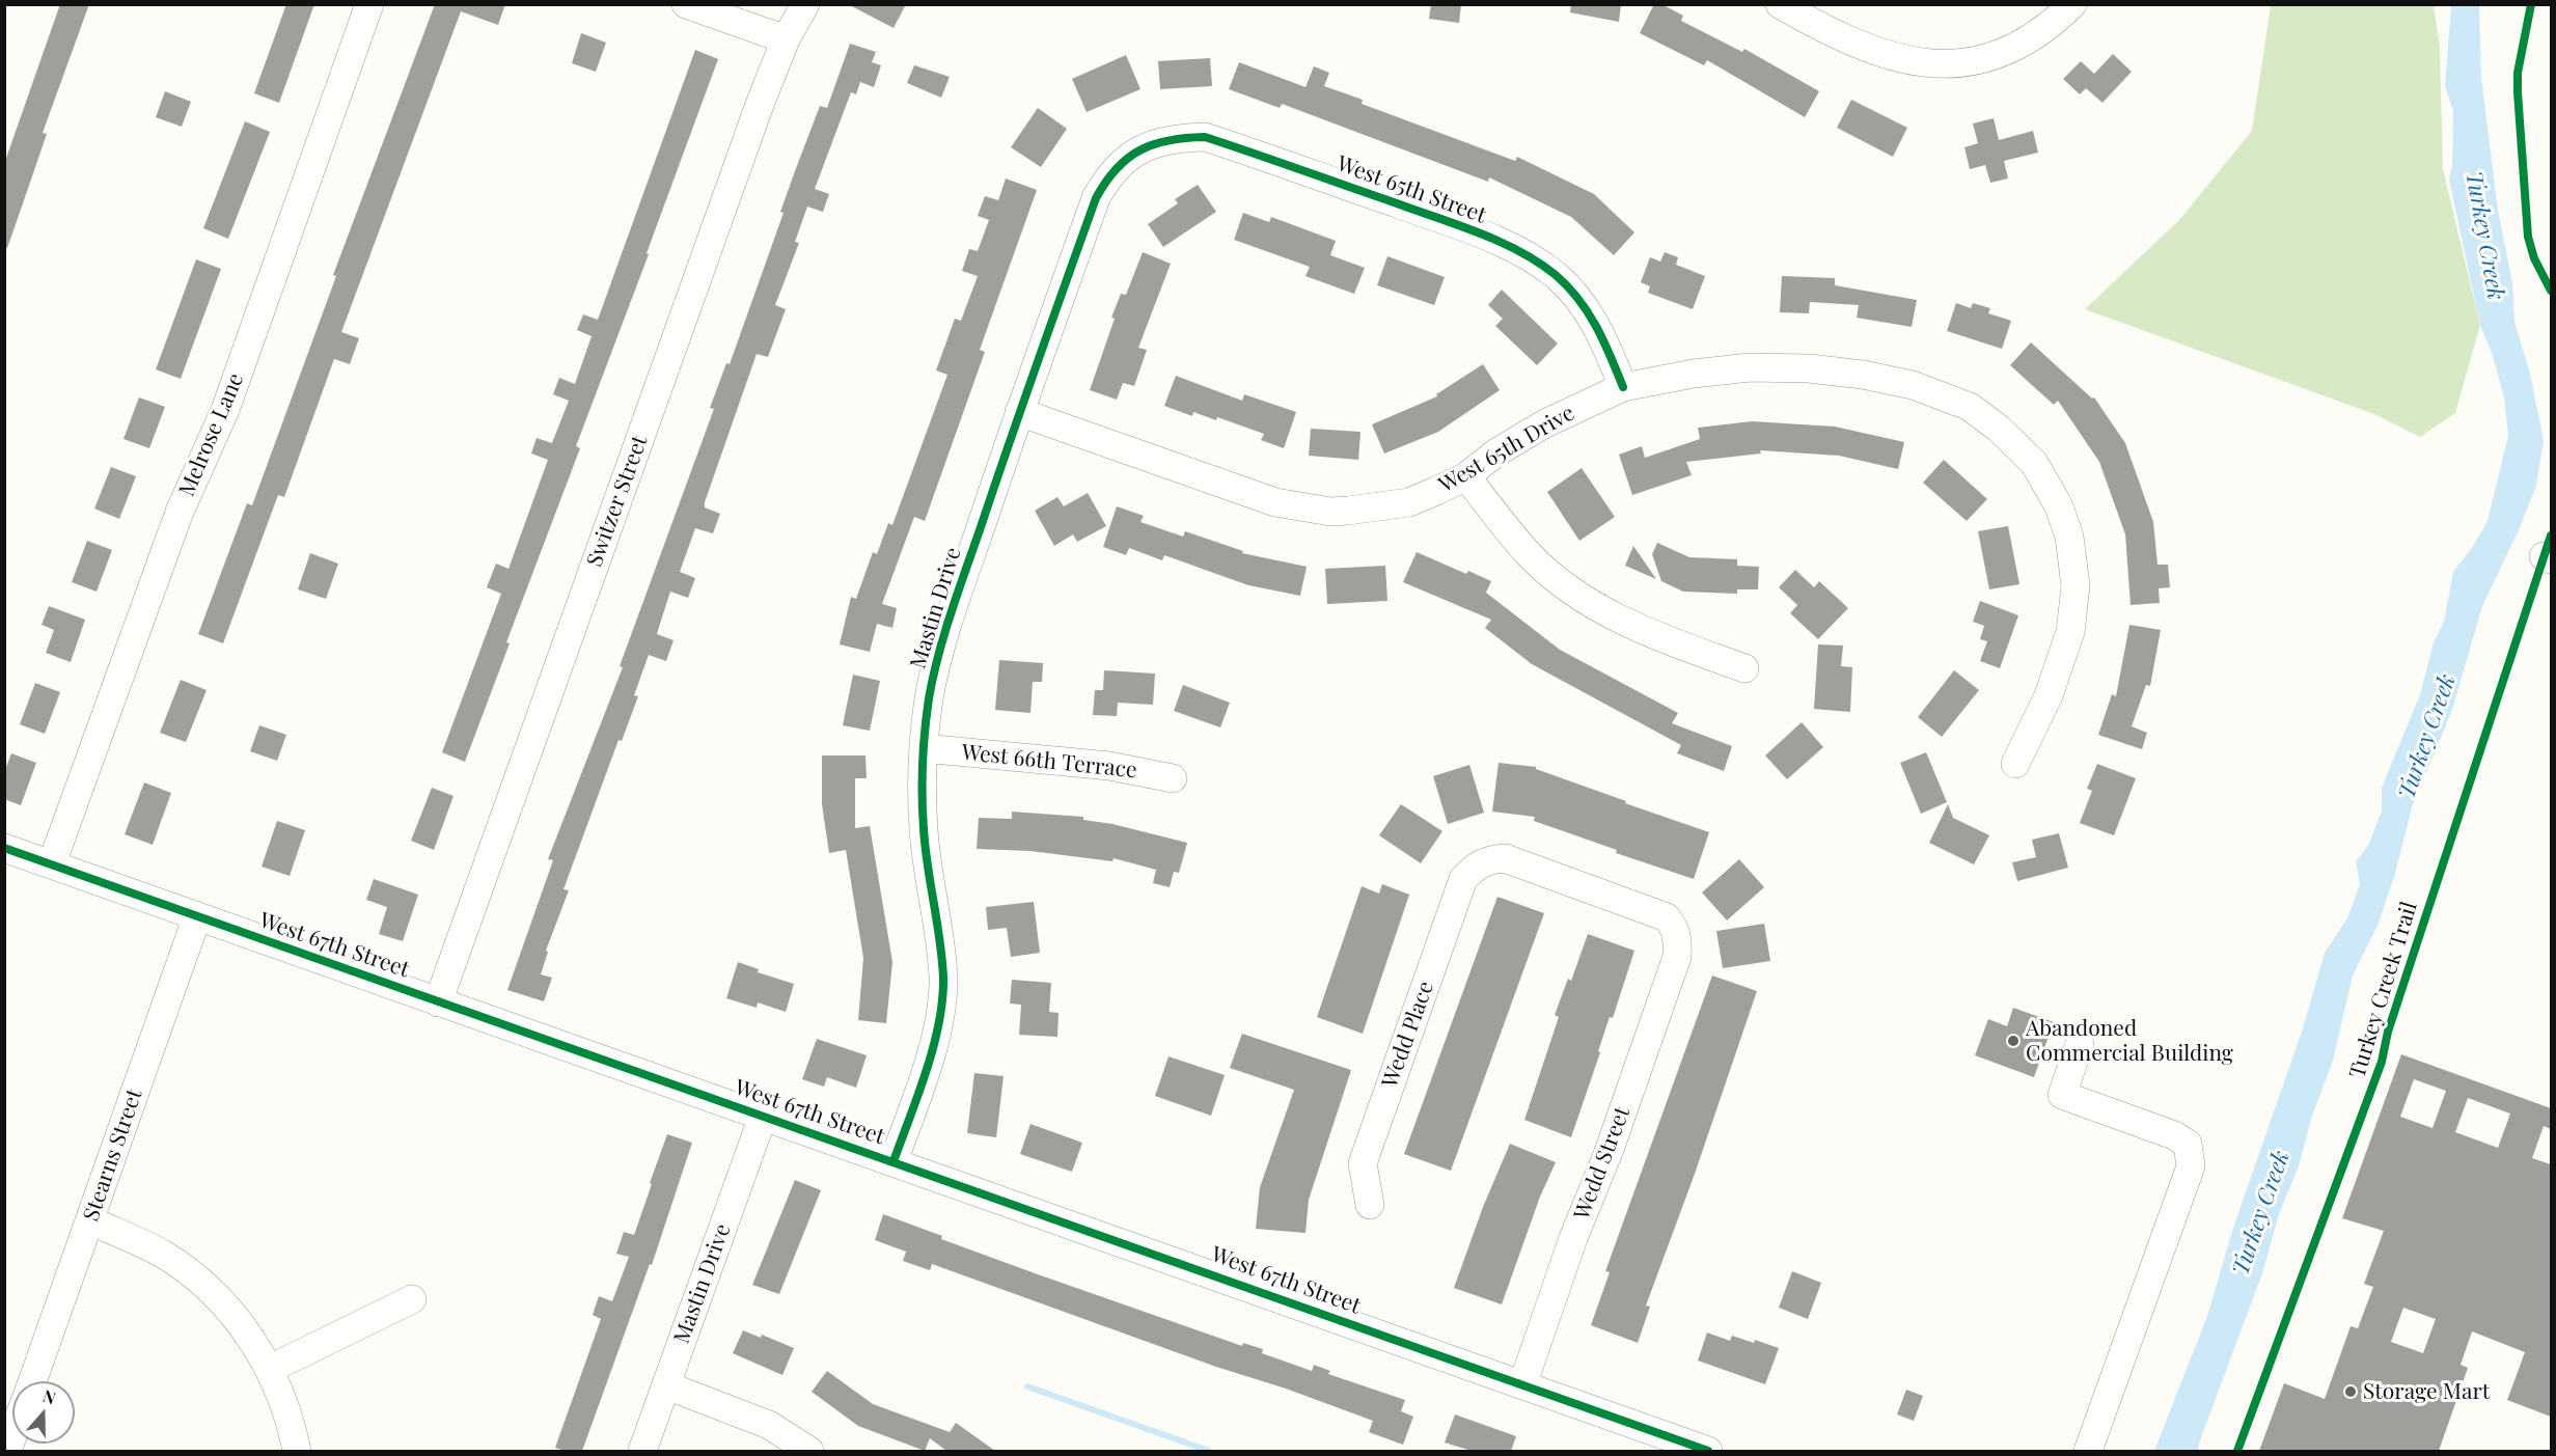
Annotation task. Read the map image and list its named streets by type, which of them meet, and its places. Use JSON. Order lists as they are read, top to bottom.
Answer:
{
  "streets": {
    "street": [
      "West 65th Street",
      "Melrose Lane",
      "West 65th Drive",
      "Switzer Street",
      "Mastin Drive",
      "West 66th Terrace",
      "West 67th Street",
      "Wedd Place",
      "Stearns Street",
      "Wedd Street"
    ],
    "cycle path": ["Turkey Creek Trail"]
  },
  "crossings": [
    ["West 65th Street", "West 65th Drive"],
    ["West 65th Street", "Mastin Drive"],
    ["Melrose Lane", "West 67th Street"],
    ["West 65th Drive", "Mastin Drive"],
    ["Switzer Street", "West 67th Street"],
    ["Mastin Drive", "West 66th Terrace"],
    ["Mastin Drive", "West 67th Street"],
    ["West 67th Street", "Stearns Street"],
    ["West 67th Street", "Wedd Street"],
    ["Wedd Place", "Wedd Street"]
  ],
  "water": ["Turkey Creek"],
  "places": ["Abandoned Commercial Building", "Storage Mart"],
  "north": "top"
}
